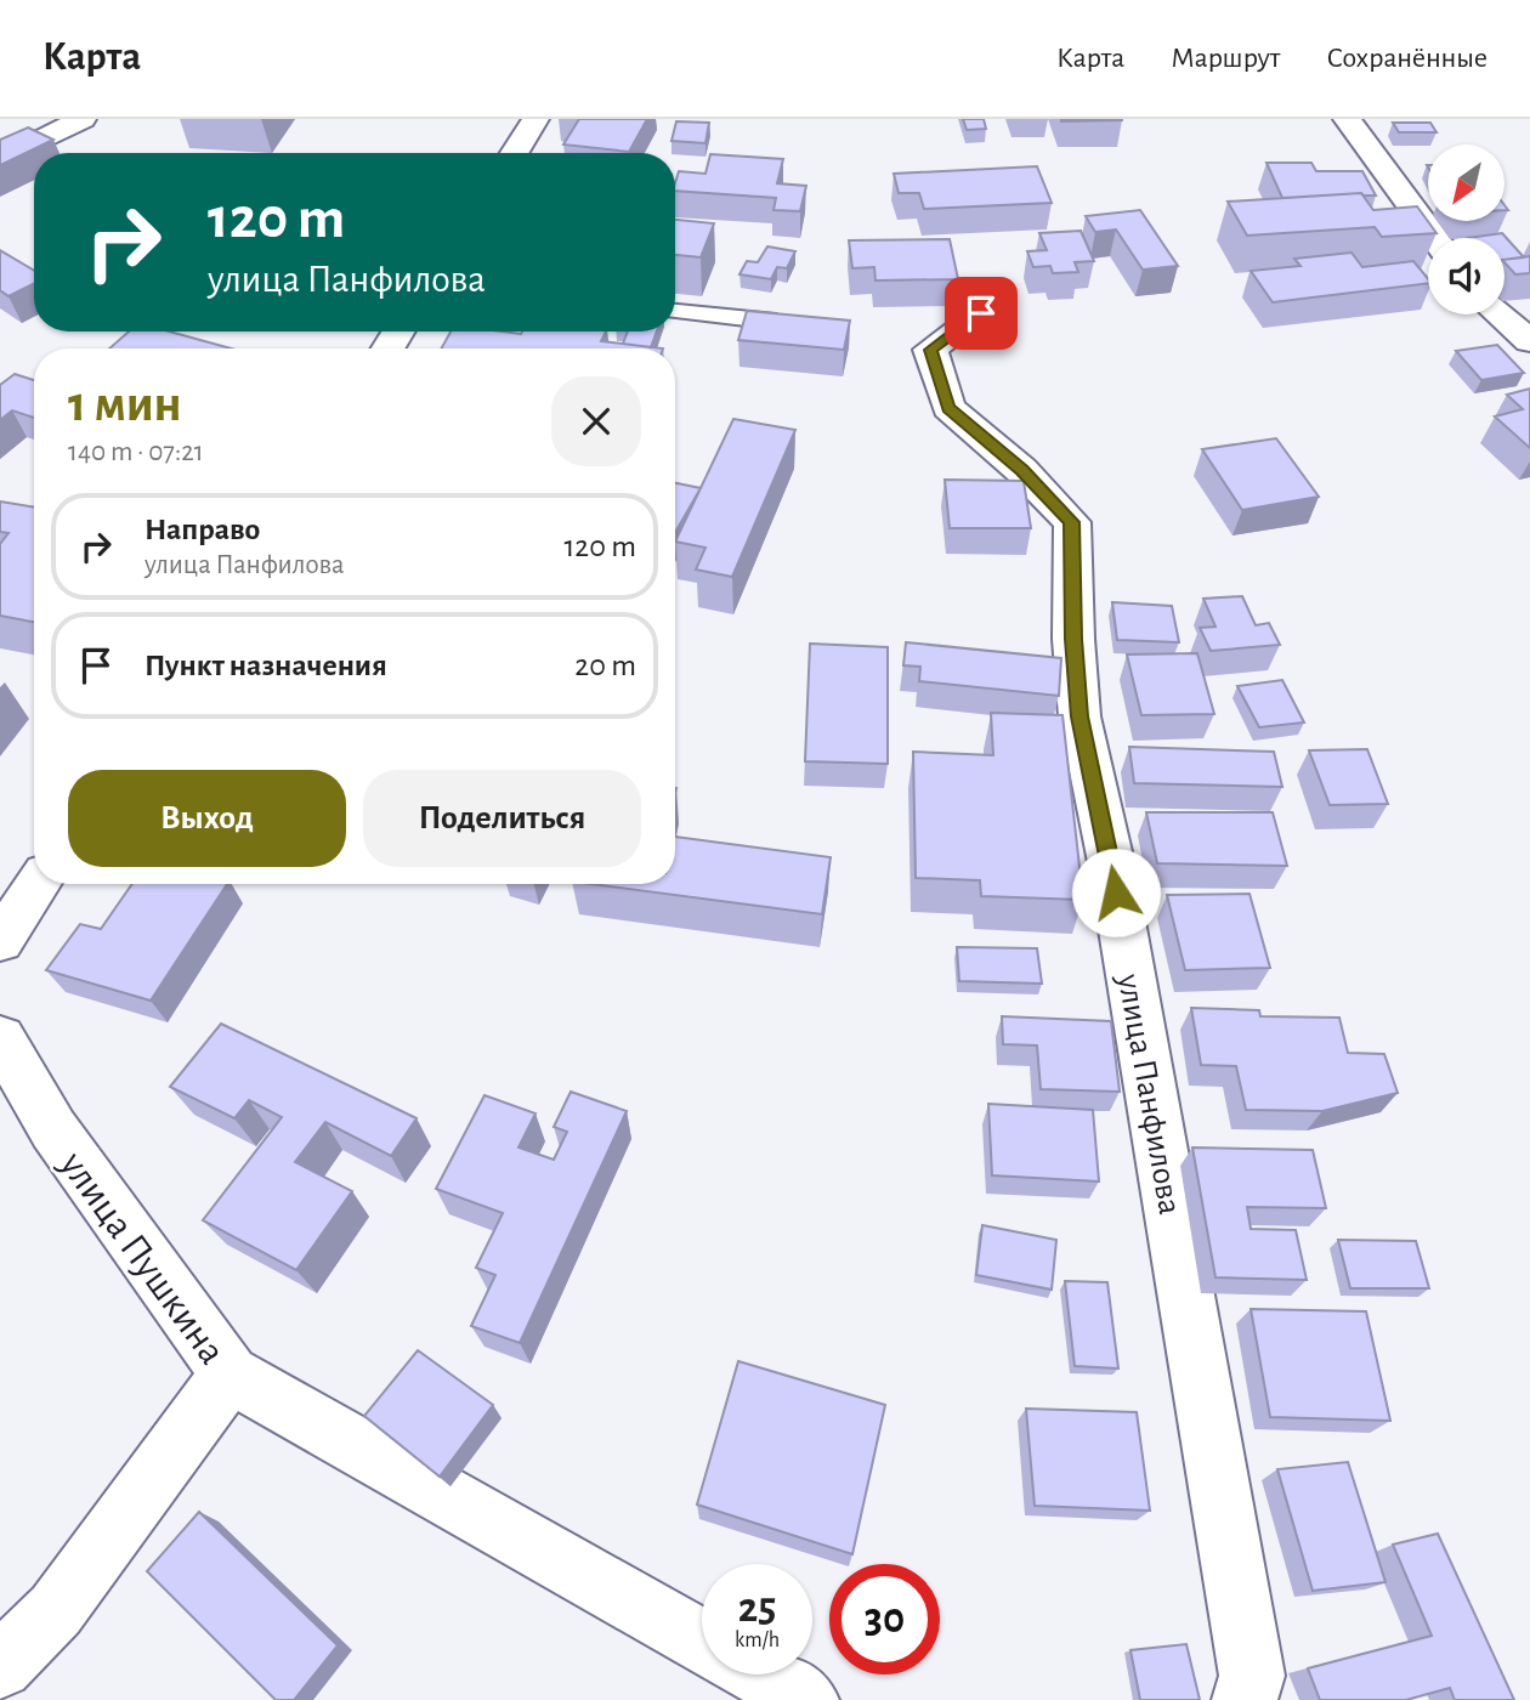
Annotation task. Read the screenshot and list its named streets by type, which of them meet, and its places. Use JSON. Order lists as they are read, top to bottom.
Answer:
{
  "streets": {
    "street": ["улица Панфилова", "улица Пушкина"]
  },
  "north": "bottom left",
  "page": {
    "header": "Карта",
    "nav": ["Карта", "Маршрут", "Сохранённые"],
    "turn": ["120 m", "улица Панфилова"],
    "heading": ["1 мин", "140 m · 07:21"],
    "list": [
      {
        "name": "Направо",
        "note": "улица Панфилова",
        "value": "120 m"
      },
      {
        "name": "Пункт назначения",
        "value": "20 m"
      }
    ],
    "buttons": ["Выход", "Поделиться"],
    "speed": "25 km/h",
    "limit": "30"
  }
}
